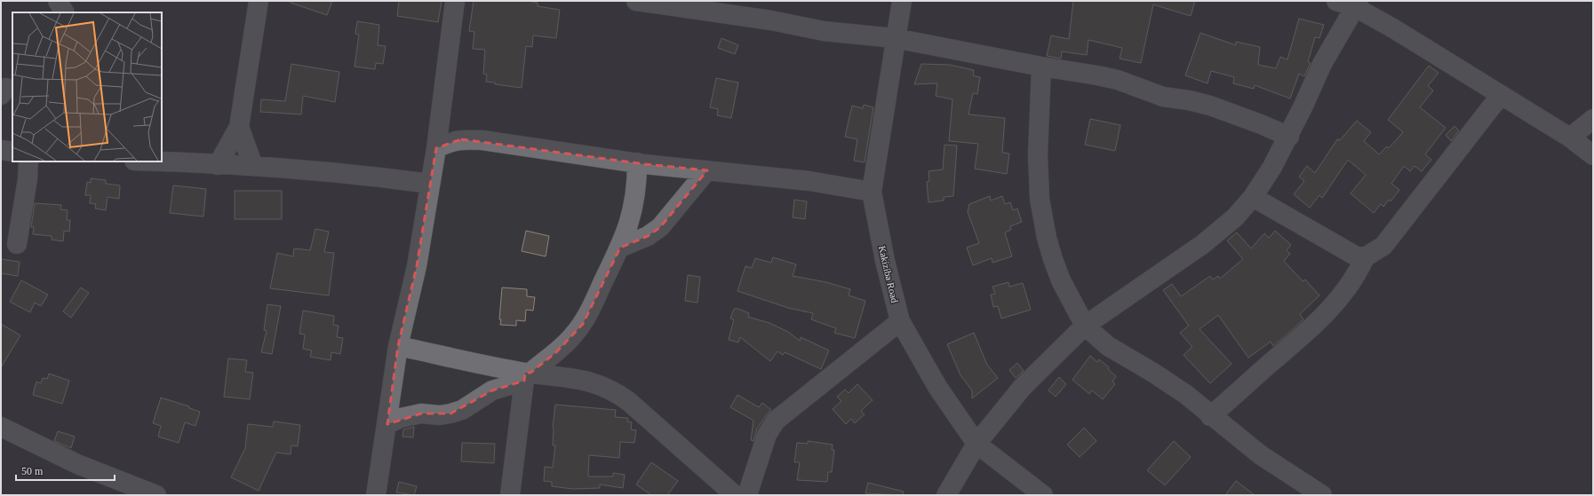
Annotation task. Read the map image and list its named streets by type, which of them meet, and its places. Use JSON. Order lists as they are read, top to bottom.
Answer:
{
  "streets": {
    "street": ["Kakiziba Road"]
  },
  "scale_bar": "50 m"
}
